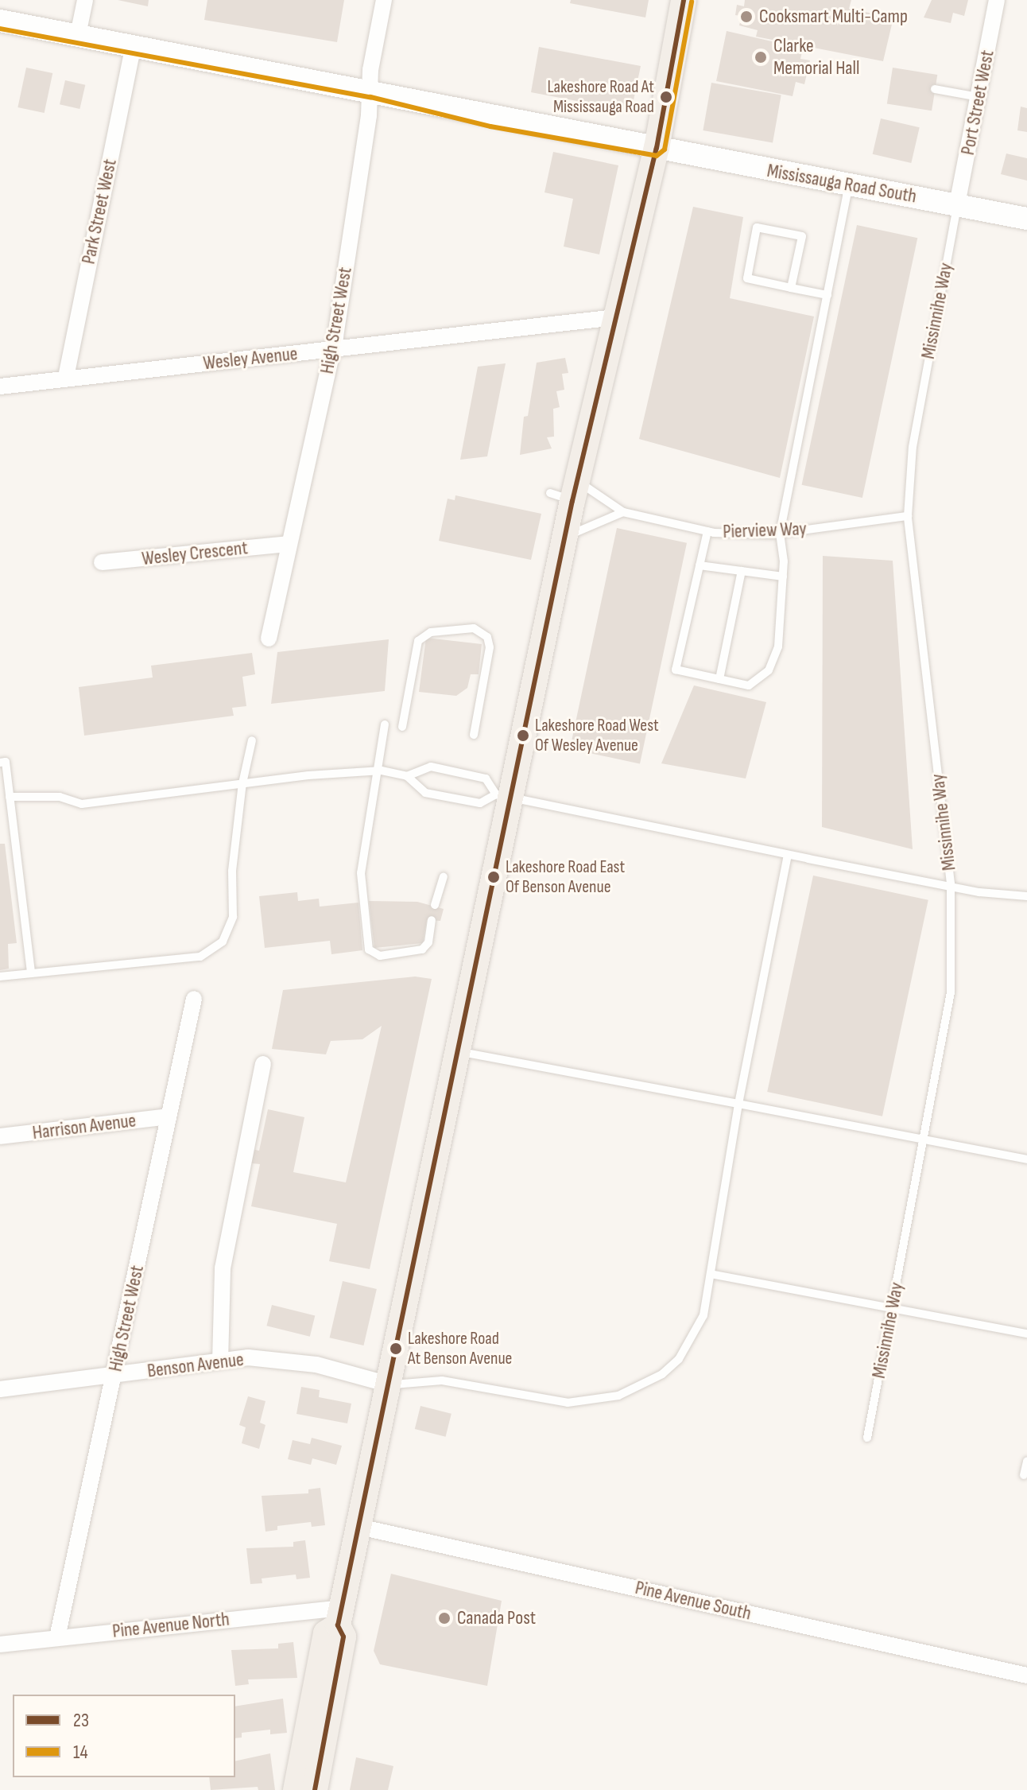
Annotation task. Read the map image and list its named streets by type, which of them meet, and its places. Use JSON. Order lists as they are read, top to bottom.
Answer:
{
  "streets": {
    "main road": ["Mississauga Road South"],
    "street": [
      "Port Street West",
      "Park Street West",
      "High Street West",
      "Wesley Avenue",
      "Wesley Crescent",
      "Harrison Avenue",
      "Benson Avenue",
      "Pine Avenue South",
      "Pine Avenue North"
    ],
    "lane": ["Missinnihe Way", "Pierview Way"]
  },
  "crossings": [
    ["Port Street West", "Mississauga Road South"],
    ["Port Street West", "Missinnihe Way"],
    ["Mississauga Road South", "Park Street West"],
    ["Mississauga Road South", "Missinnihe Way"],
    ["Mississauga Road South", "High Street West"],
    ["Park Street West", "Wesley Avenue"],
    ["Missinnihe Way", "Pierview Way"],
    ["High Street West", "Wesley Avenue"],
    ["High Street West", "Wesley Crescent"],
    ["High Street West", "Harrison Avenue"],
    ["High Street West", "Benson Avenue"],
    ["High Street West", "Pine Avenue North"]
  ],
  "places": [
    "Cooksmart Multi-Camp",
    "Clarke Memorial Hall",
    "Lakeshore Road At Mississauga Road",
    "Lakeshore Road West Of Wesley Avenue",
    "Lakeshore Road East Of Benson Avenue",
    "Lakeshore Road At Benson Avenue",
    "Canada Post"
  ],
  "lines": ["transit line 23", "transit line 14"],
  "legend": ["23", "14"]
}
